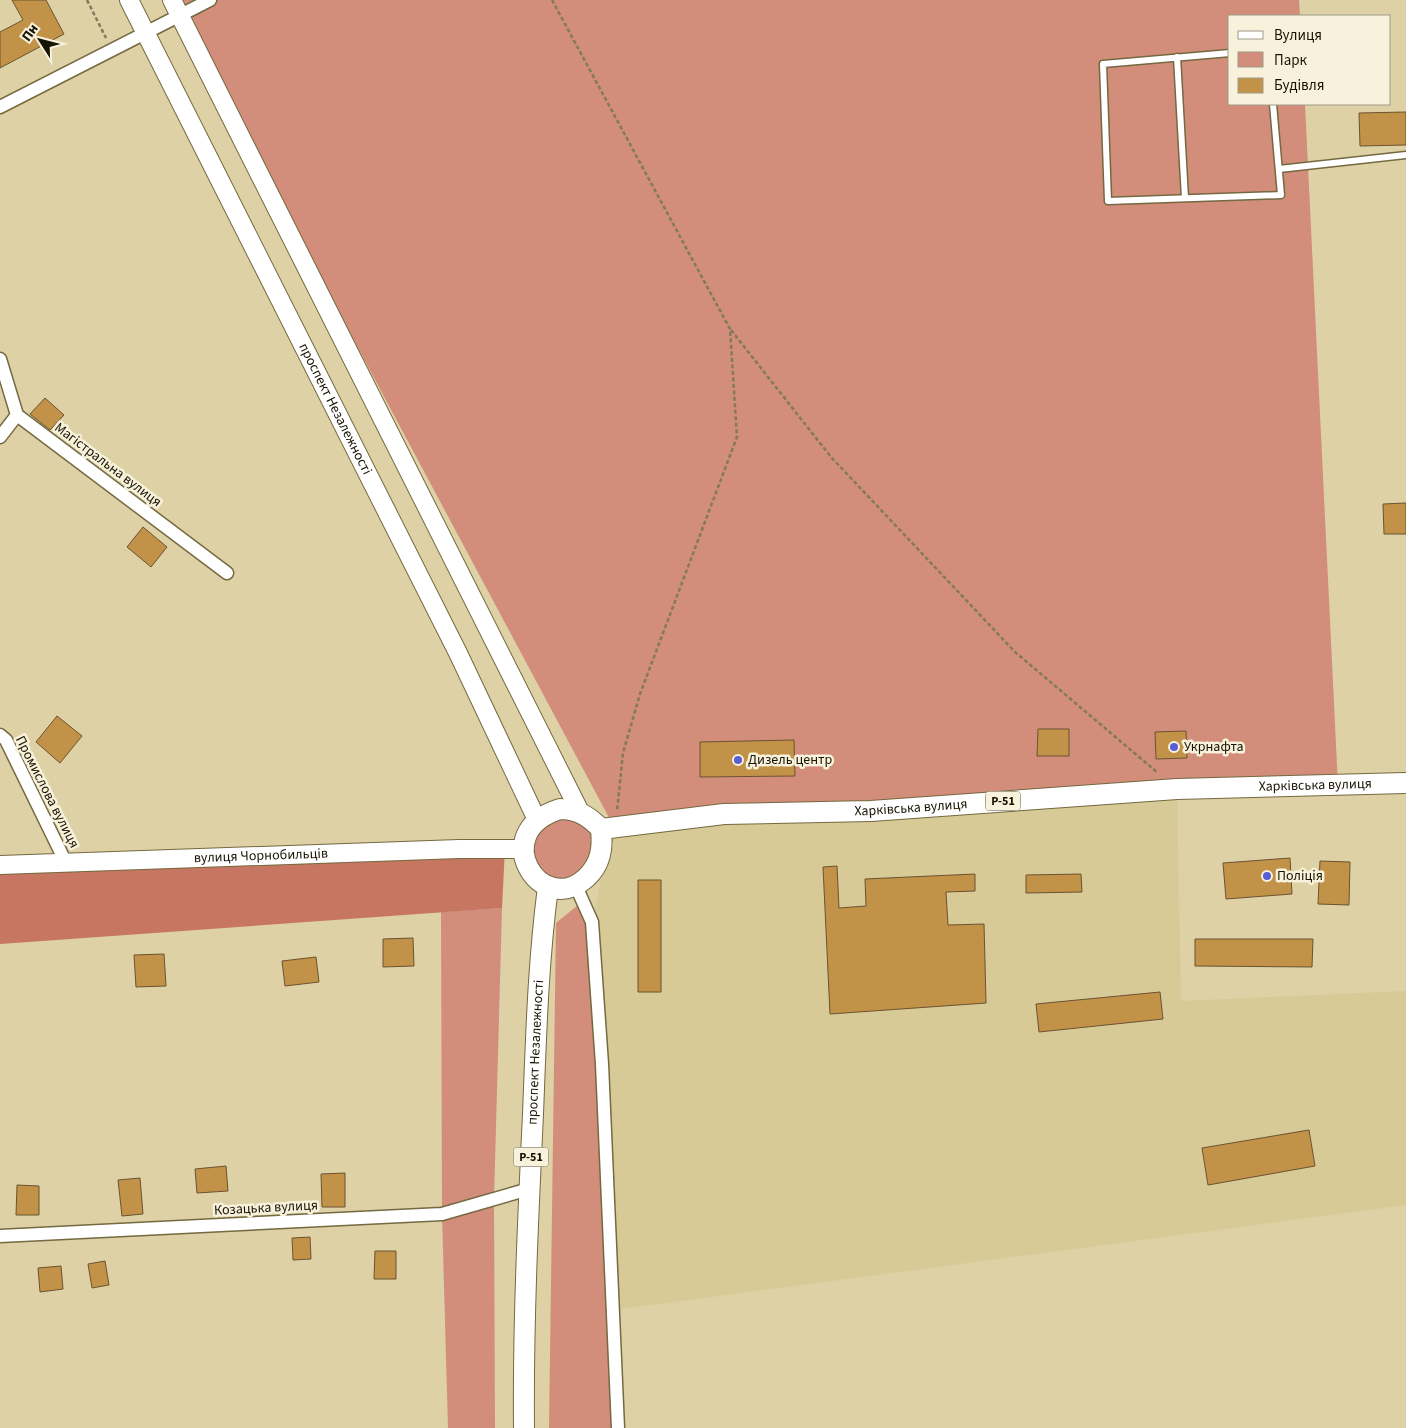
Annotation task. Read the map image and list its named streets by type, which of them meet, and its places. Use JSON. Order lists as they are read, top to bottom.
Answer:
{
  "streets": {
    "main road": ["проспект Незалежності", "Харківська вулиця", "Р-51"],
    "street": [
      "Магістральна вулиця",
      "Промислова вулиця",
      "вулиця Чорнобильців",
      "Козацька вулиця"
    ]
  },
  "crossings": [
    ["проспект Незалежності", "Харківська вулиця"],
    ["проспект Незалежності", "вулиця Чорнобильців"],
    ["проспект Незалежності", "Козацька вулиця"],
    ["Харківська вулиця", "вулиця Чорнобильців"],
    ["Промислова вулиця", "вулиця Чорнобильців"]
  ],
  "places": ["Укрнафта", "Дизель центр", "Поліція"],
  "legend": ["Вулиця", "Парк", "Будівля"],
  "north": "top left"
}
